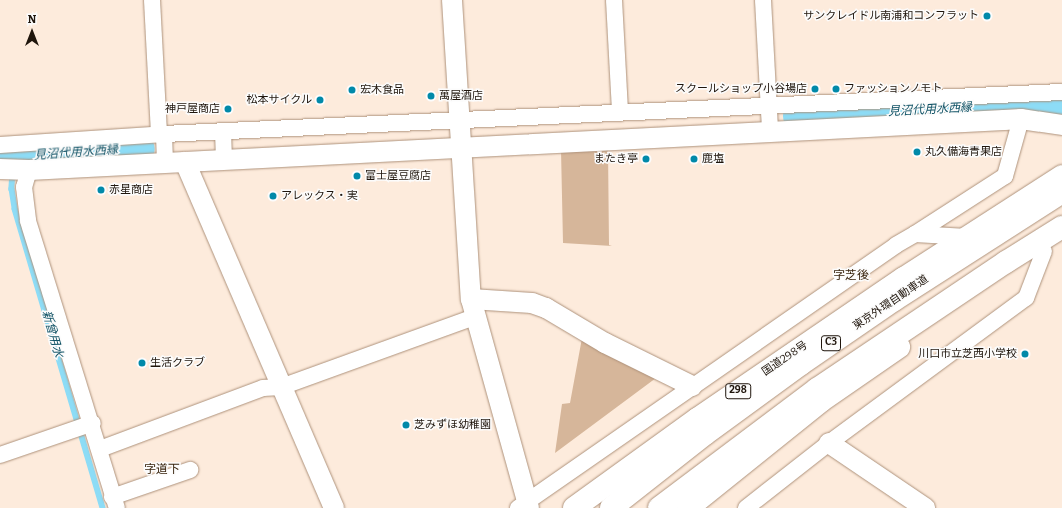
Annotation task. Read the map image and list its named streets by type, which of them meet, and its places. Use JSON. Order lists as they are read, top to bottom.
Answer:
{
  "streets": {
    "highway": [
      "東京外環自動車道",
      "C3",
      "国道298号",
      "298"
    ]
  },
  "districts": ["字芝後", "字道下"],
  "water": ["見沼代用水西縁", "新曾用水"],
  "places": [
    "サンクレイドル南浦和コンフラット",
    "スクールショップ小谷場店",
    "ファッションノモト",
    "宏木食品",
    "萬屋酒店",
    "松本サイクル",
    "神戸屋商店",
    "丸久備海青果店",
    "またき亭",
    "鹿塩",
    "富士屋豆腐店",
    "赤星商店",
    "アレックス・実",
    "川口市立芝西小学校",
    "生活クラブ",
    "芝みずほ幼稚園"
  ],
  "north": "top"
}
